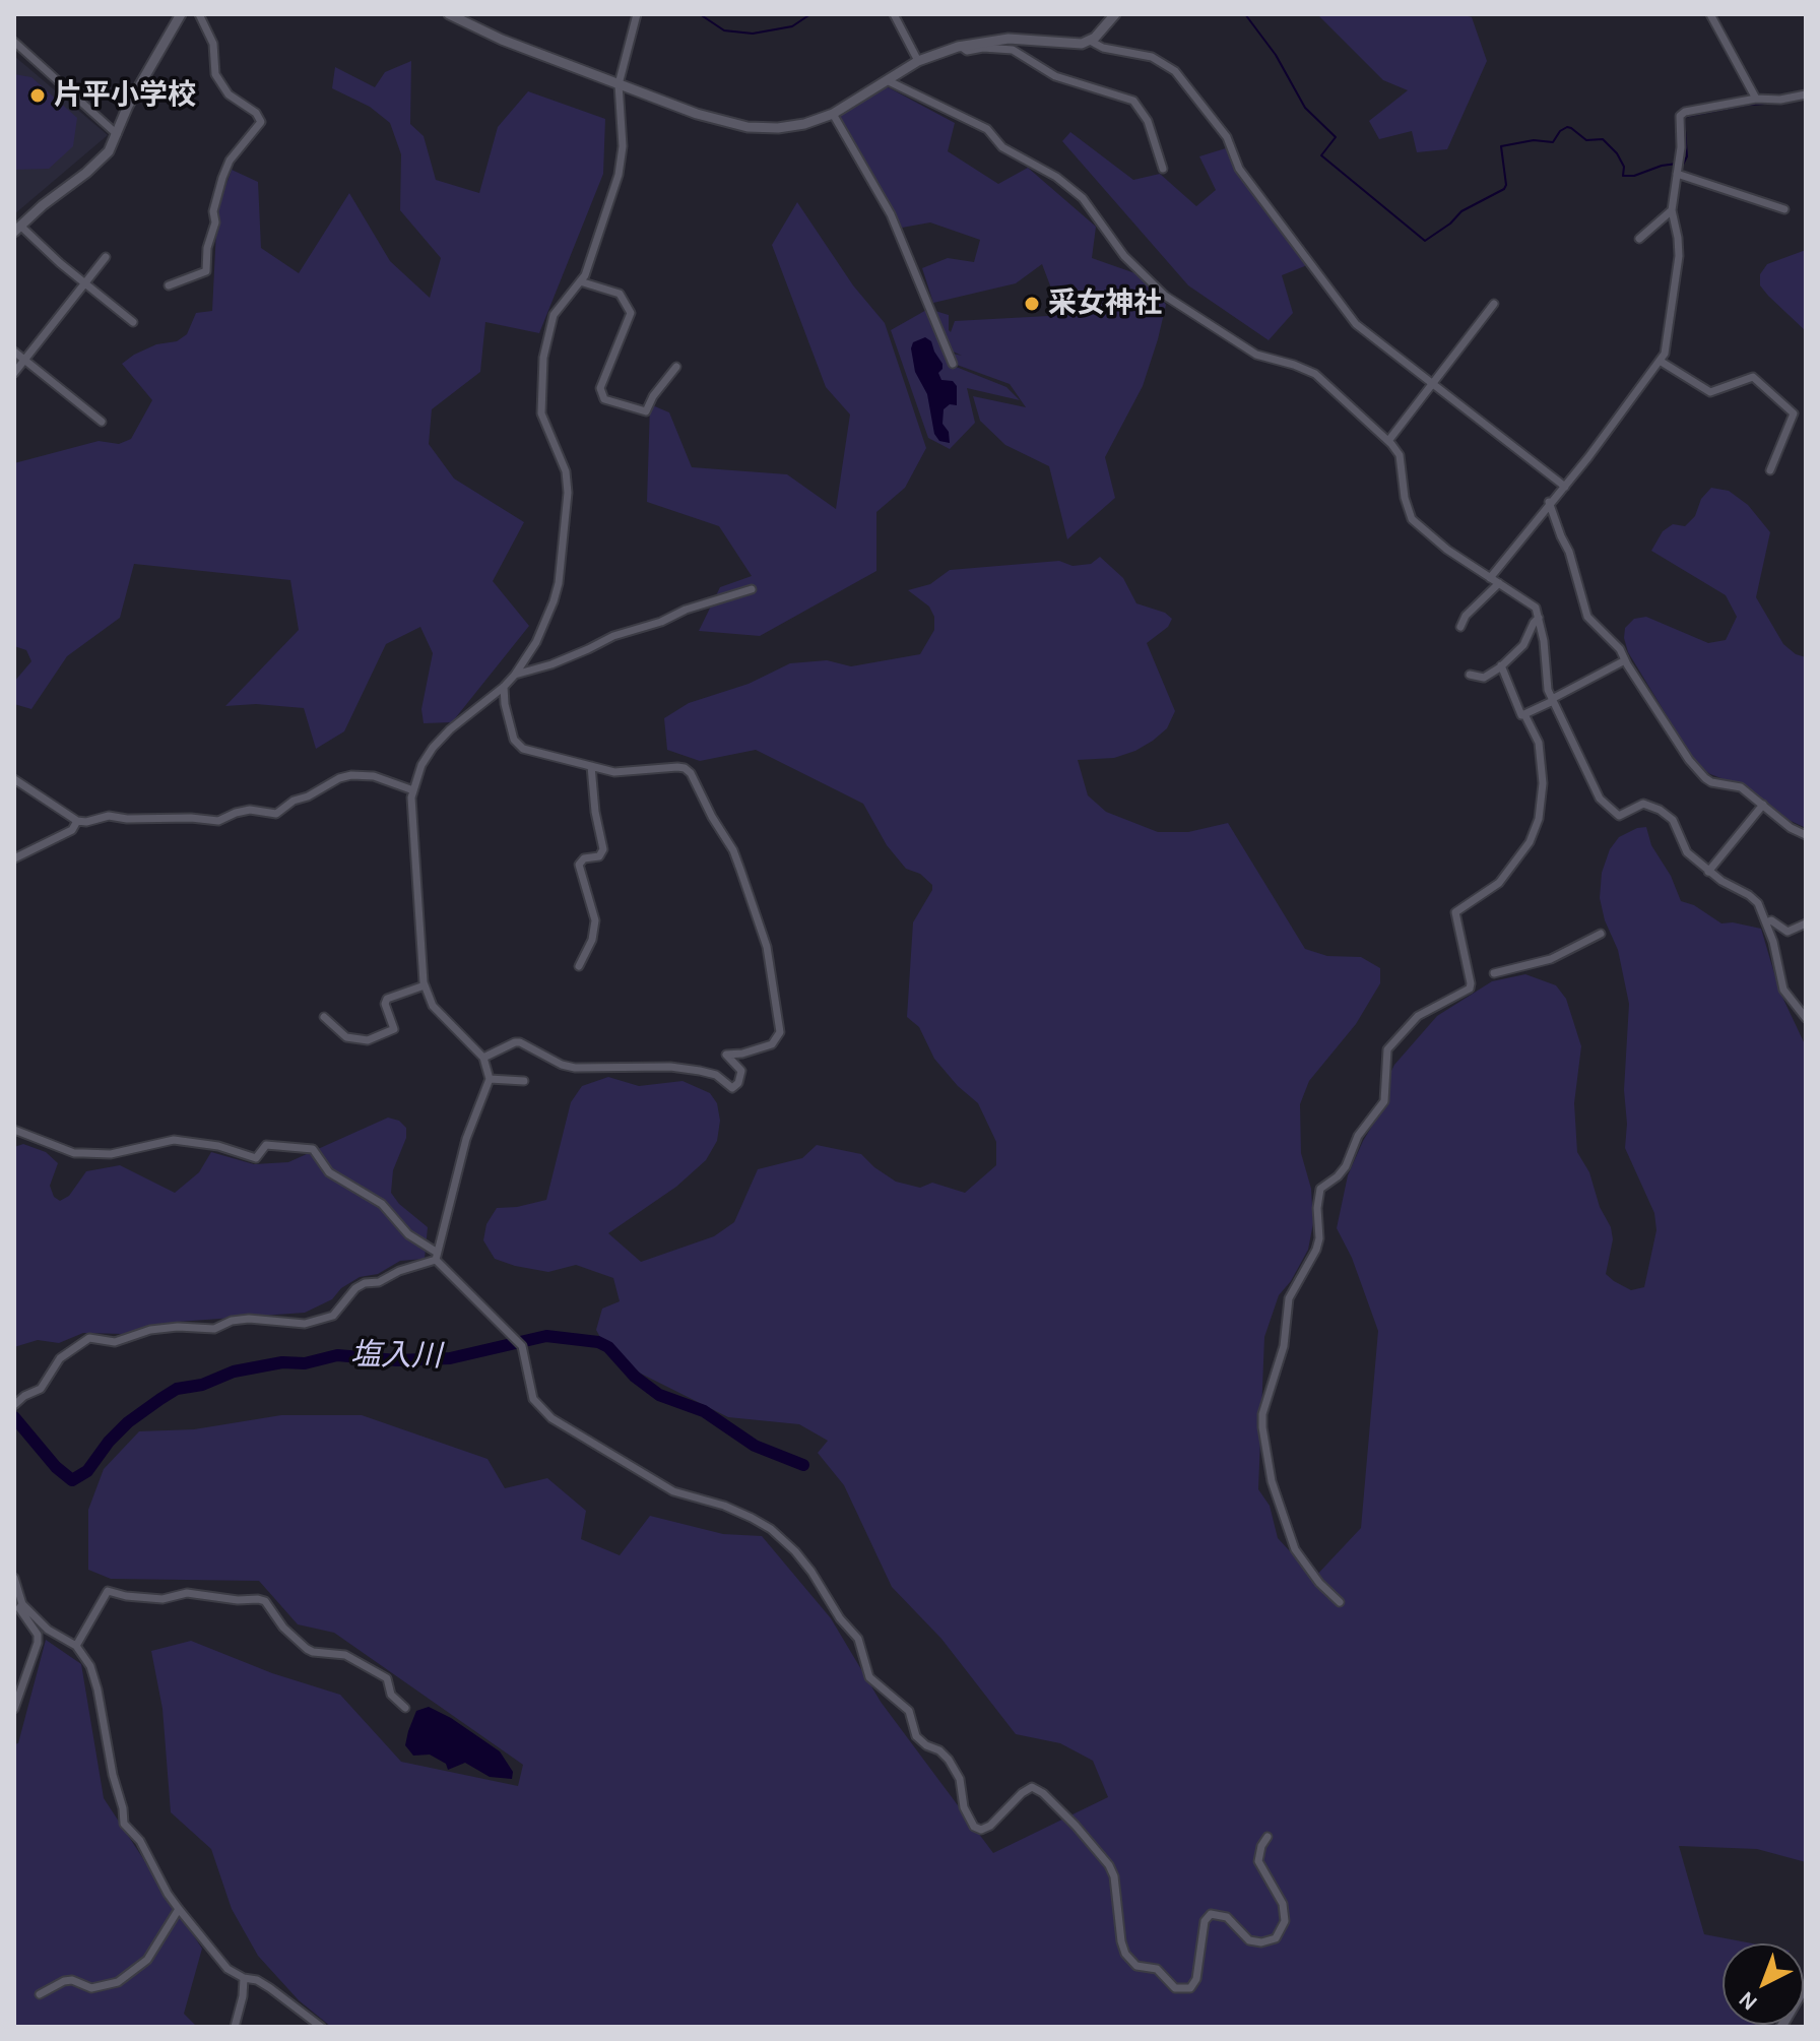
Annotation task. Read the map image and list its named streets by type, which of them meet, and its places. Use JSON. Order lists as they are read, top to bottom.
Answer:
{
  "water": ["塩入川"],
  "places": ["片平小学校", "采女神社"],
  "north": "bottom left"
}
